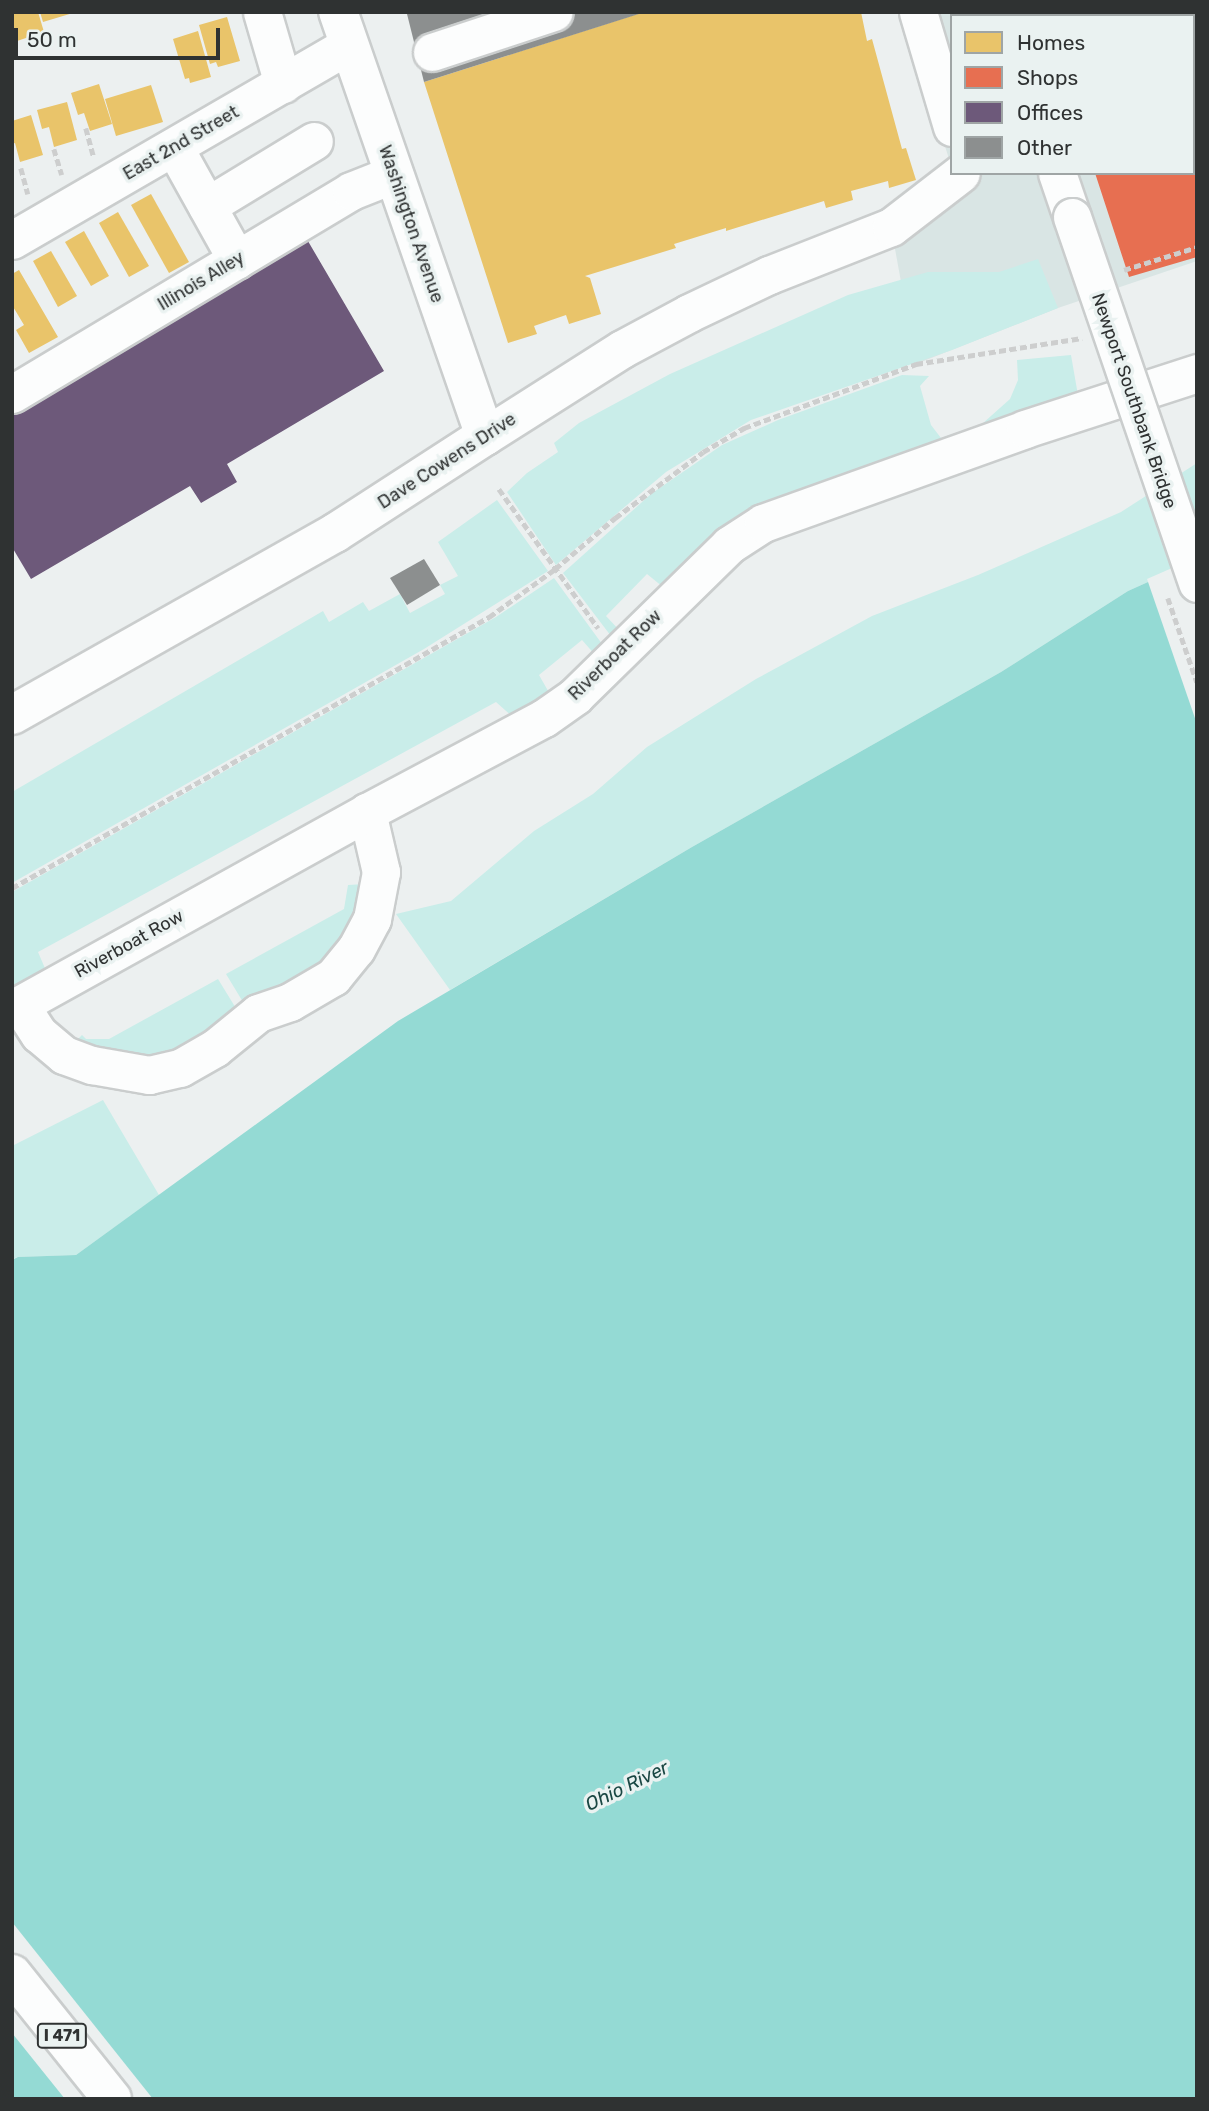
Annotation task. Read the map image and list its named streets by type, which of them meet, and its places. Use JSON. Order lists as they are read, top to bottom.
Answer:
{
  "streets": {
    "main road": ["Washington Avenue", "Dave Cowens Drive", "I 471"],
    "street": [
      "East 2nd Street",
      "Illinois Alley",
      "Newport Southbank Bridge",
      "Riverboat Row"
    ]
  },
  "crossings": [
    ["East 2nd Street", "Washington Avenue"],
    ["Washington Avenue", "Illinois Alley"],
    ["Washington Avenue", "Dave Cowens Drive"]
  ],
  "water": ["Ohio River"],
  "legend": [
    "Homes",
    "Shops",
    "Offices",
    "Other"
  ],
  "scale_bar": "50 m"
}
